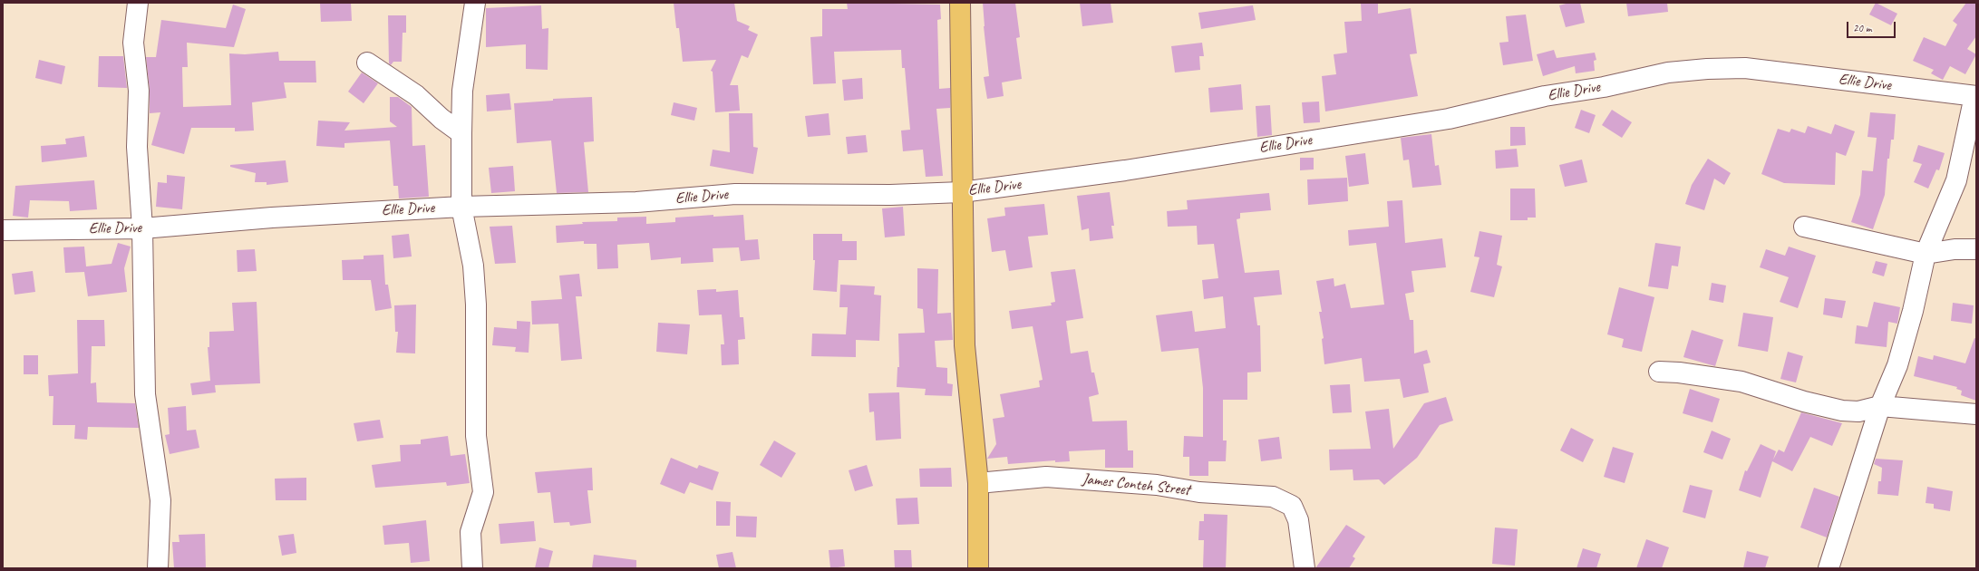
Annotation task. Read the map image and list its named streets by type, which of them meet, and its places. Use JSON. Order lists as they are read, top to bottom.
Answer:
{
  "streets": {
    "street": ["Ellie Drive", "James Conteh Street"]
  },
  "scale_bar": "20 m"
}
